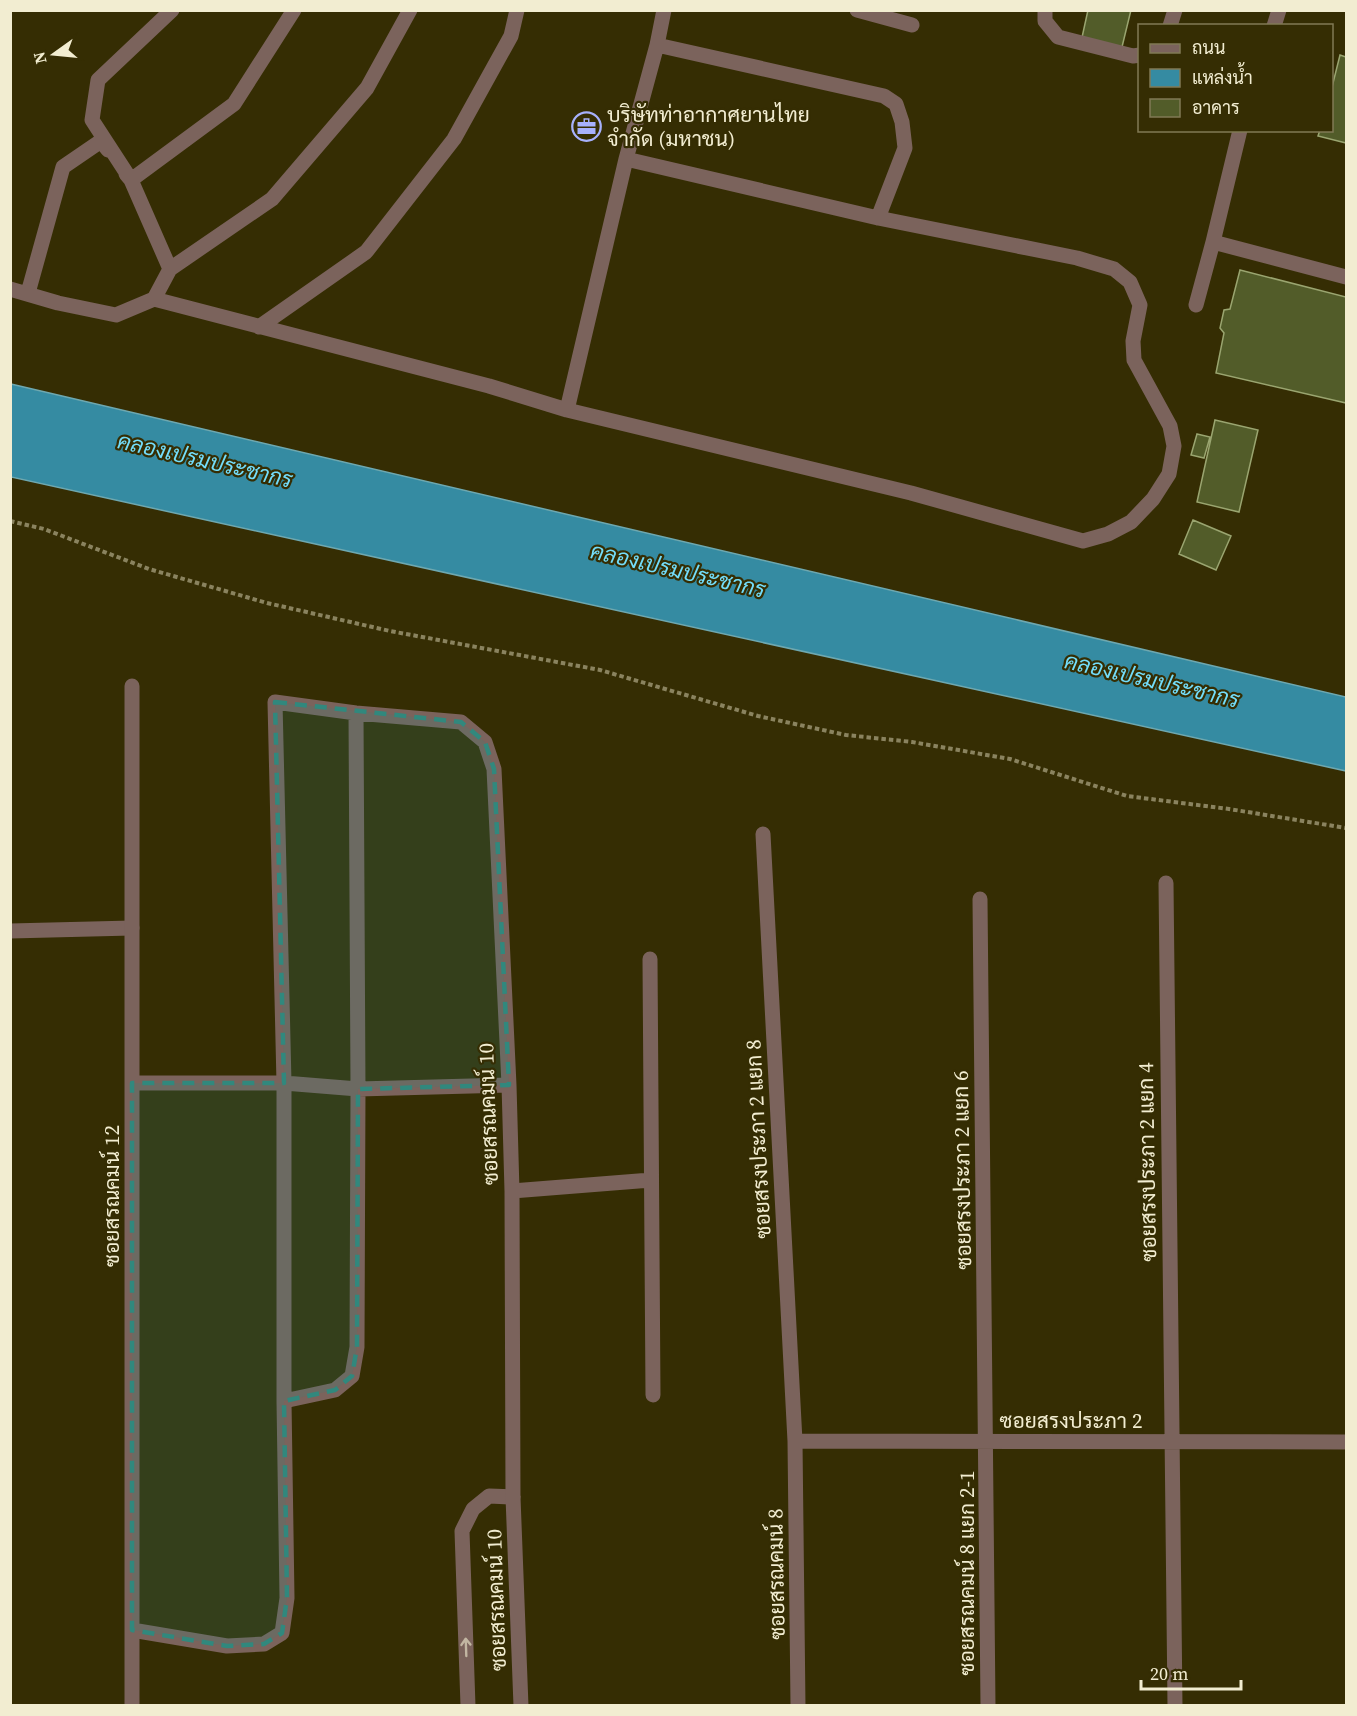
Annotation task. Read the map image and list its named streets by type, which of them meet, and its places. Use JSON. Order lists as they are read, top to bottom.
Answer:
{
  "streets": {
    "street": [
      "ซอยสรณคมน์ 10",
      "ซอยสรงประภา 2 แยก 8",
      "ซอยสรงประภา 2 แยก 4",
      "ซอยสรงประภา 2 แยก 6",
      "ซอยสรณคมน์ 12",
      "ซอยสรงประภา 2",
      "ซอยสรณคมน์ 8 แยก 2-1",
      "ซอยสรณคมน์ 8"
    ]
  },
  "crossings": [
    ["ซอยสรงประภา 2 แยก 8", "ซอยสรงประภา 2"],
    ["ซอยสรงประภา 2 แยก 8", "ซอยสรณคมน์ 8"],
    ["ซอยสรงประภา 2 แยก 4", "ซอยสรงประภา 2"],
    ["ซอยสรงประภา 2 แยก 6", "ซอยสรงประภา 2"],
    ["ซอยสรงประภา 2 แยก 6", "ซอยสรณคมน์ 8 แยก 2-1"],
    ["ซอยสรงประภา 2", "ซอยสรณคมน์ 8 แยก 2-1"],
    ["ซอยสรงประภา 2", "ซอยสรณคมน์ 8"]
  ],
  "water": ["คลองเปรมประชากร"],
  "places": {
    "office": ["บริษัทท่าอากาศยานไทย จำกัด (มหาชน)"]
  },
  "legend": ["ถนน", "แหล่งน้ำ", "อาคาร"],
  "scale_bar": "20 m",
  "north": "left"
}
